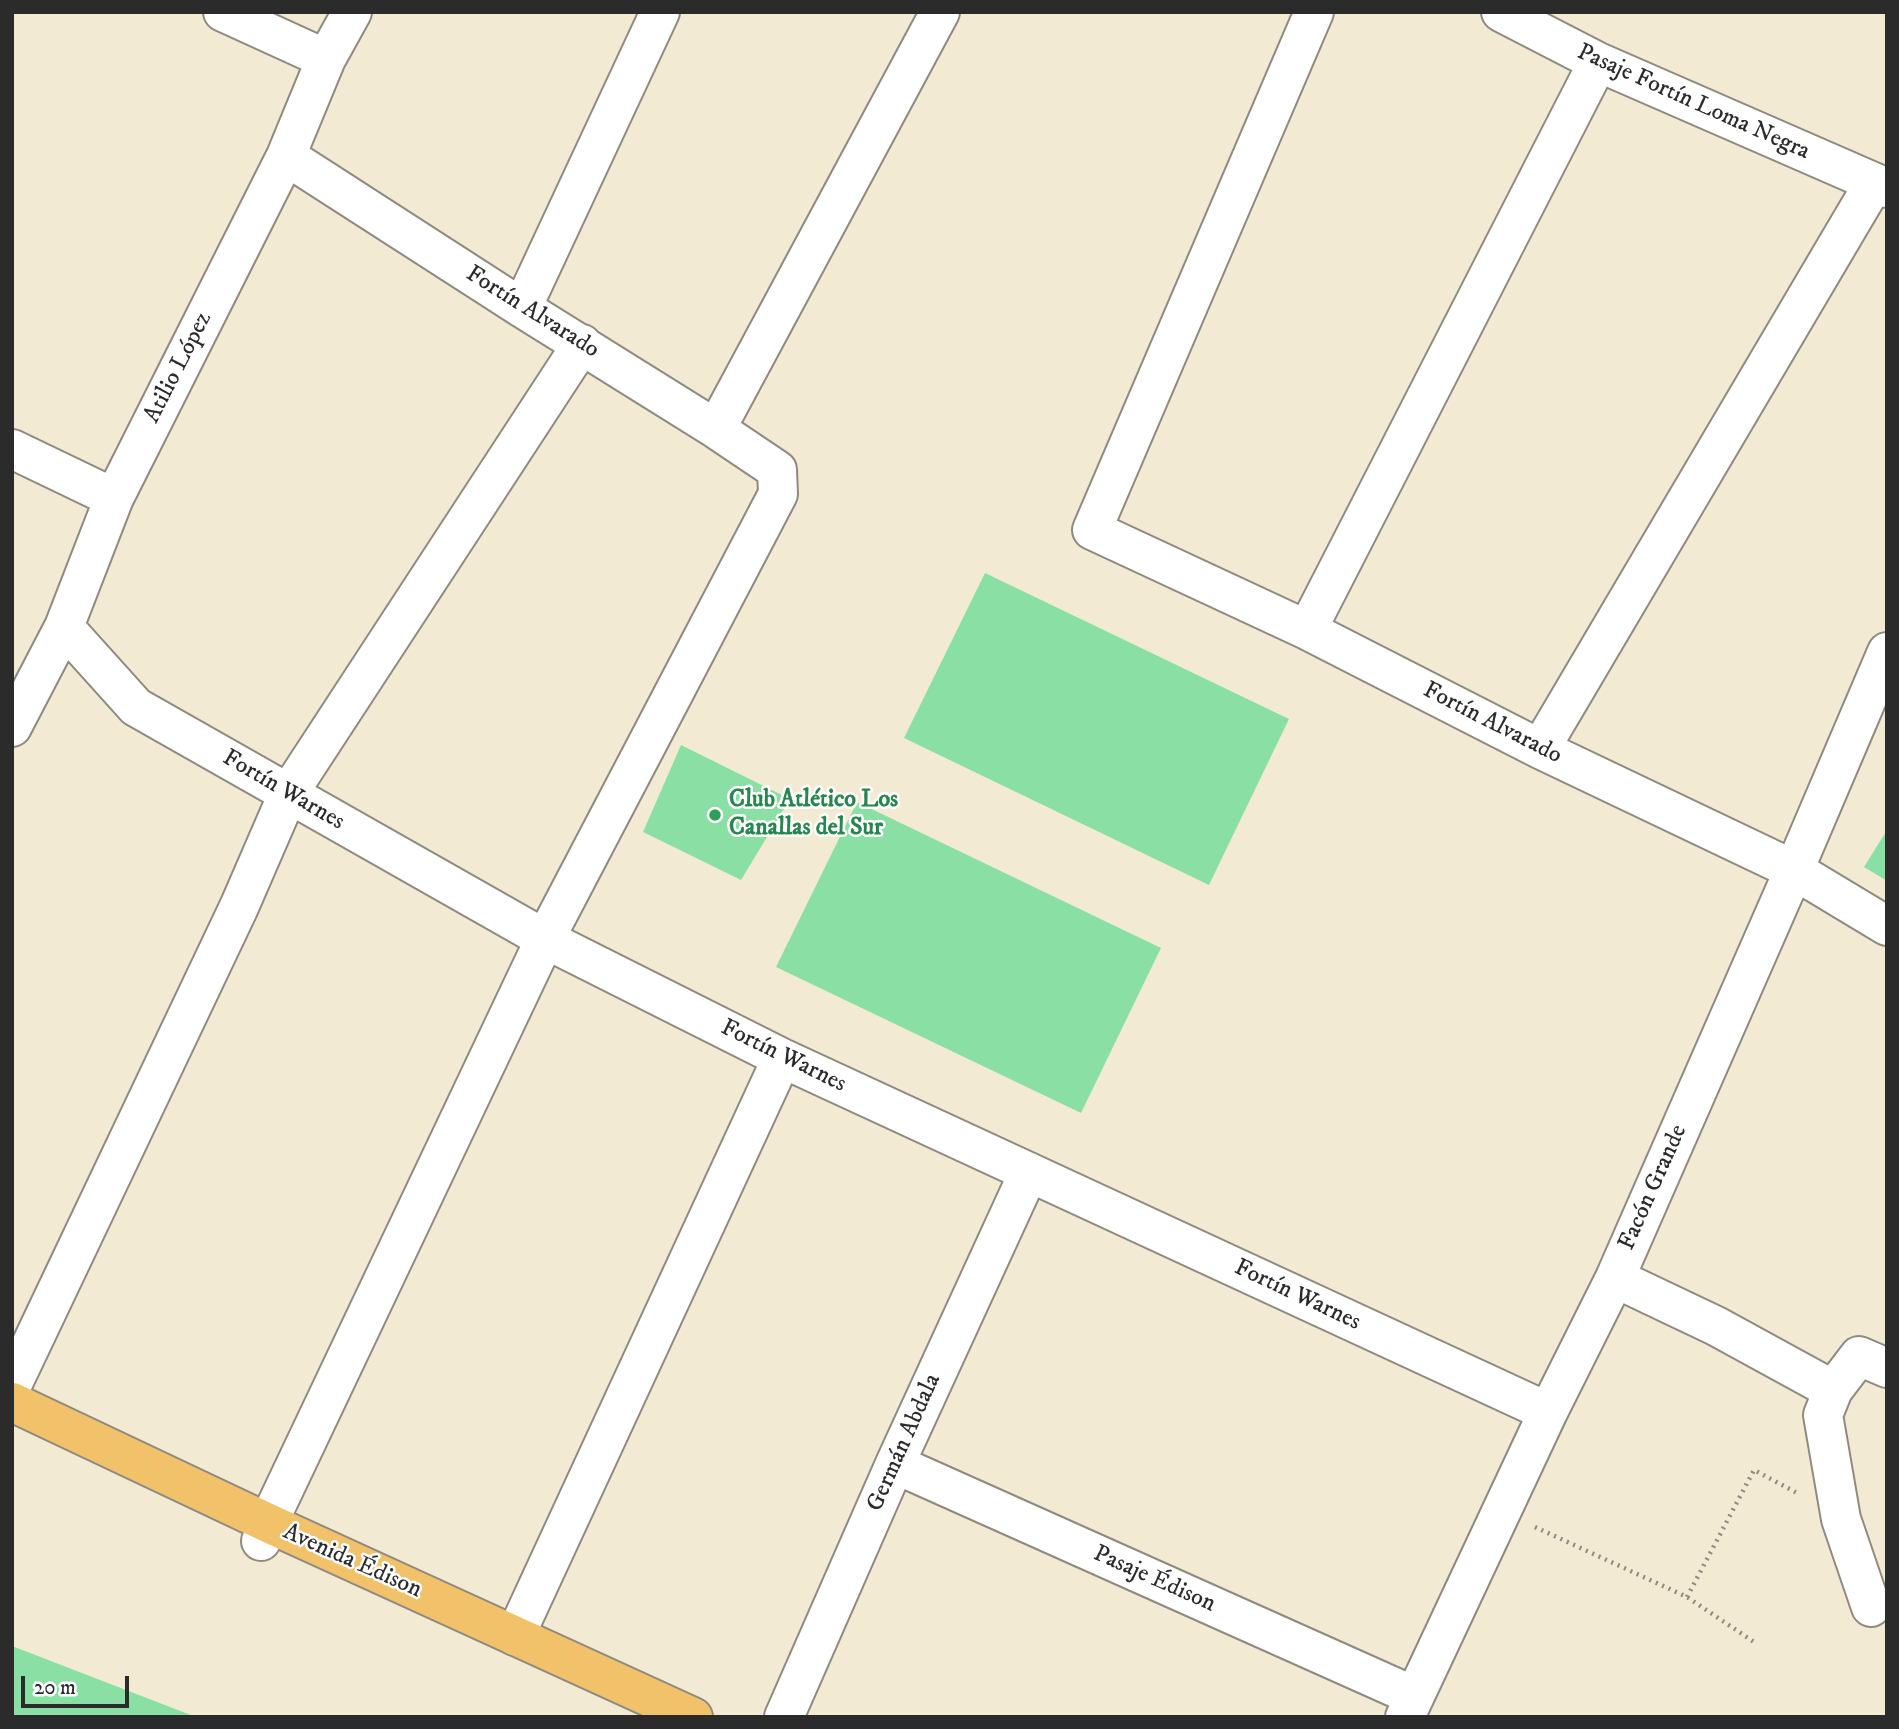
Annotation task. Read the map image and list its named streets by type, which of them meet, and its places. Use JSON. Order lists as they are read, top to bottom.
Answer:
{
  "streets": {
    "main road": ["Avenida Édison"],
    "street": [
      "Pasaje Fortín Loma Negra",
      "Fortín Alvarado",
      "Atilio López",
      "Fortín Warnes",
      "Facón Grande",
      "Germán Abdala",
      "Pasaje Édison"
    ]
  },
  "crossings": [
    ["Fortín Alvarado", "Atilio López"],
    ["Fortín Alvarado", "Fortín Warnes"],
    ["Fortín Alvarado", "Facón Grande"],
    ["Atilio López", "Fortín Warnes"],
    ["Fortín Warnes", "Facón Grande"],
    ["Fortín Warnes", "Germán Abdala"],
    ["Facón Grande", "Pasaje Édison"],
    ["Germán Abdala", "Pasaje Édison"]
  ],
  "places": ["Club Atlético Los Canallas del Sur"],
  "scale_bar": "20 m"
}
